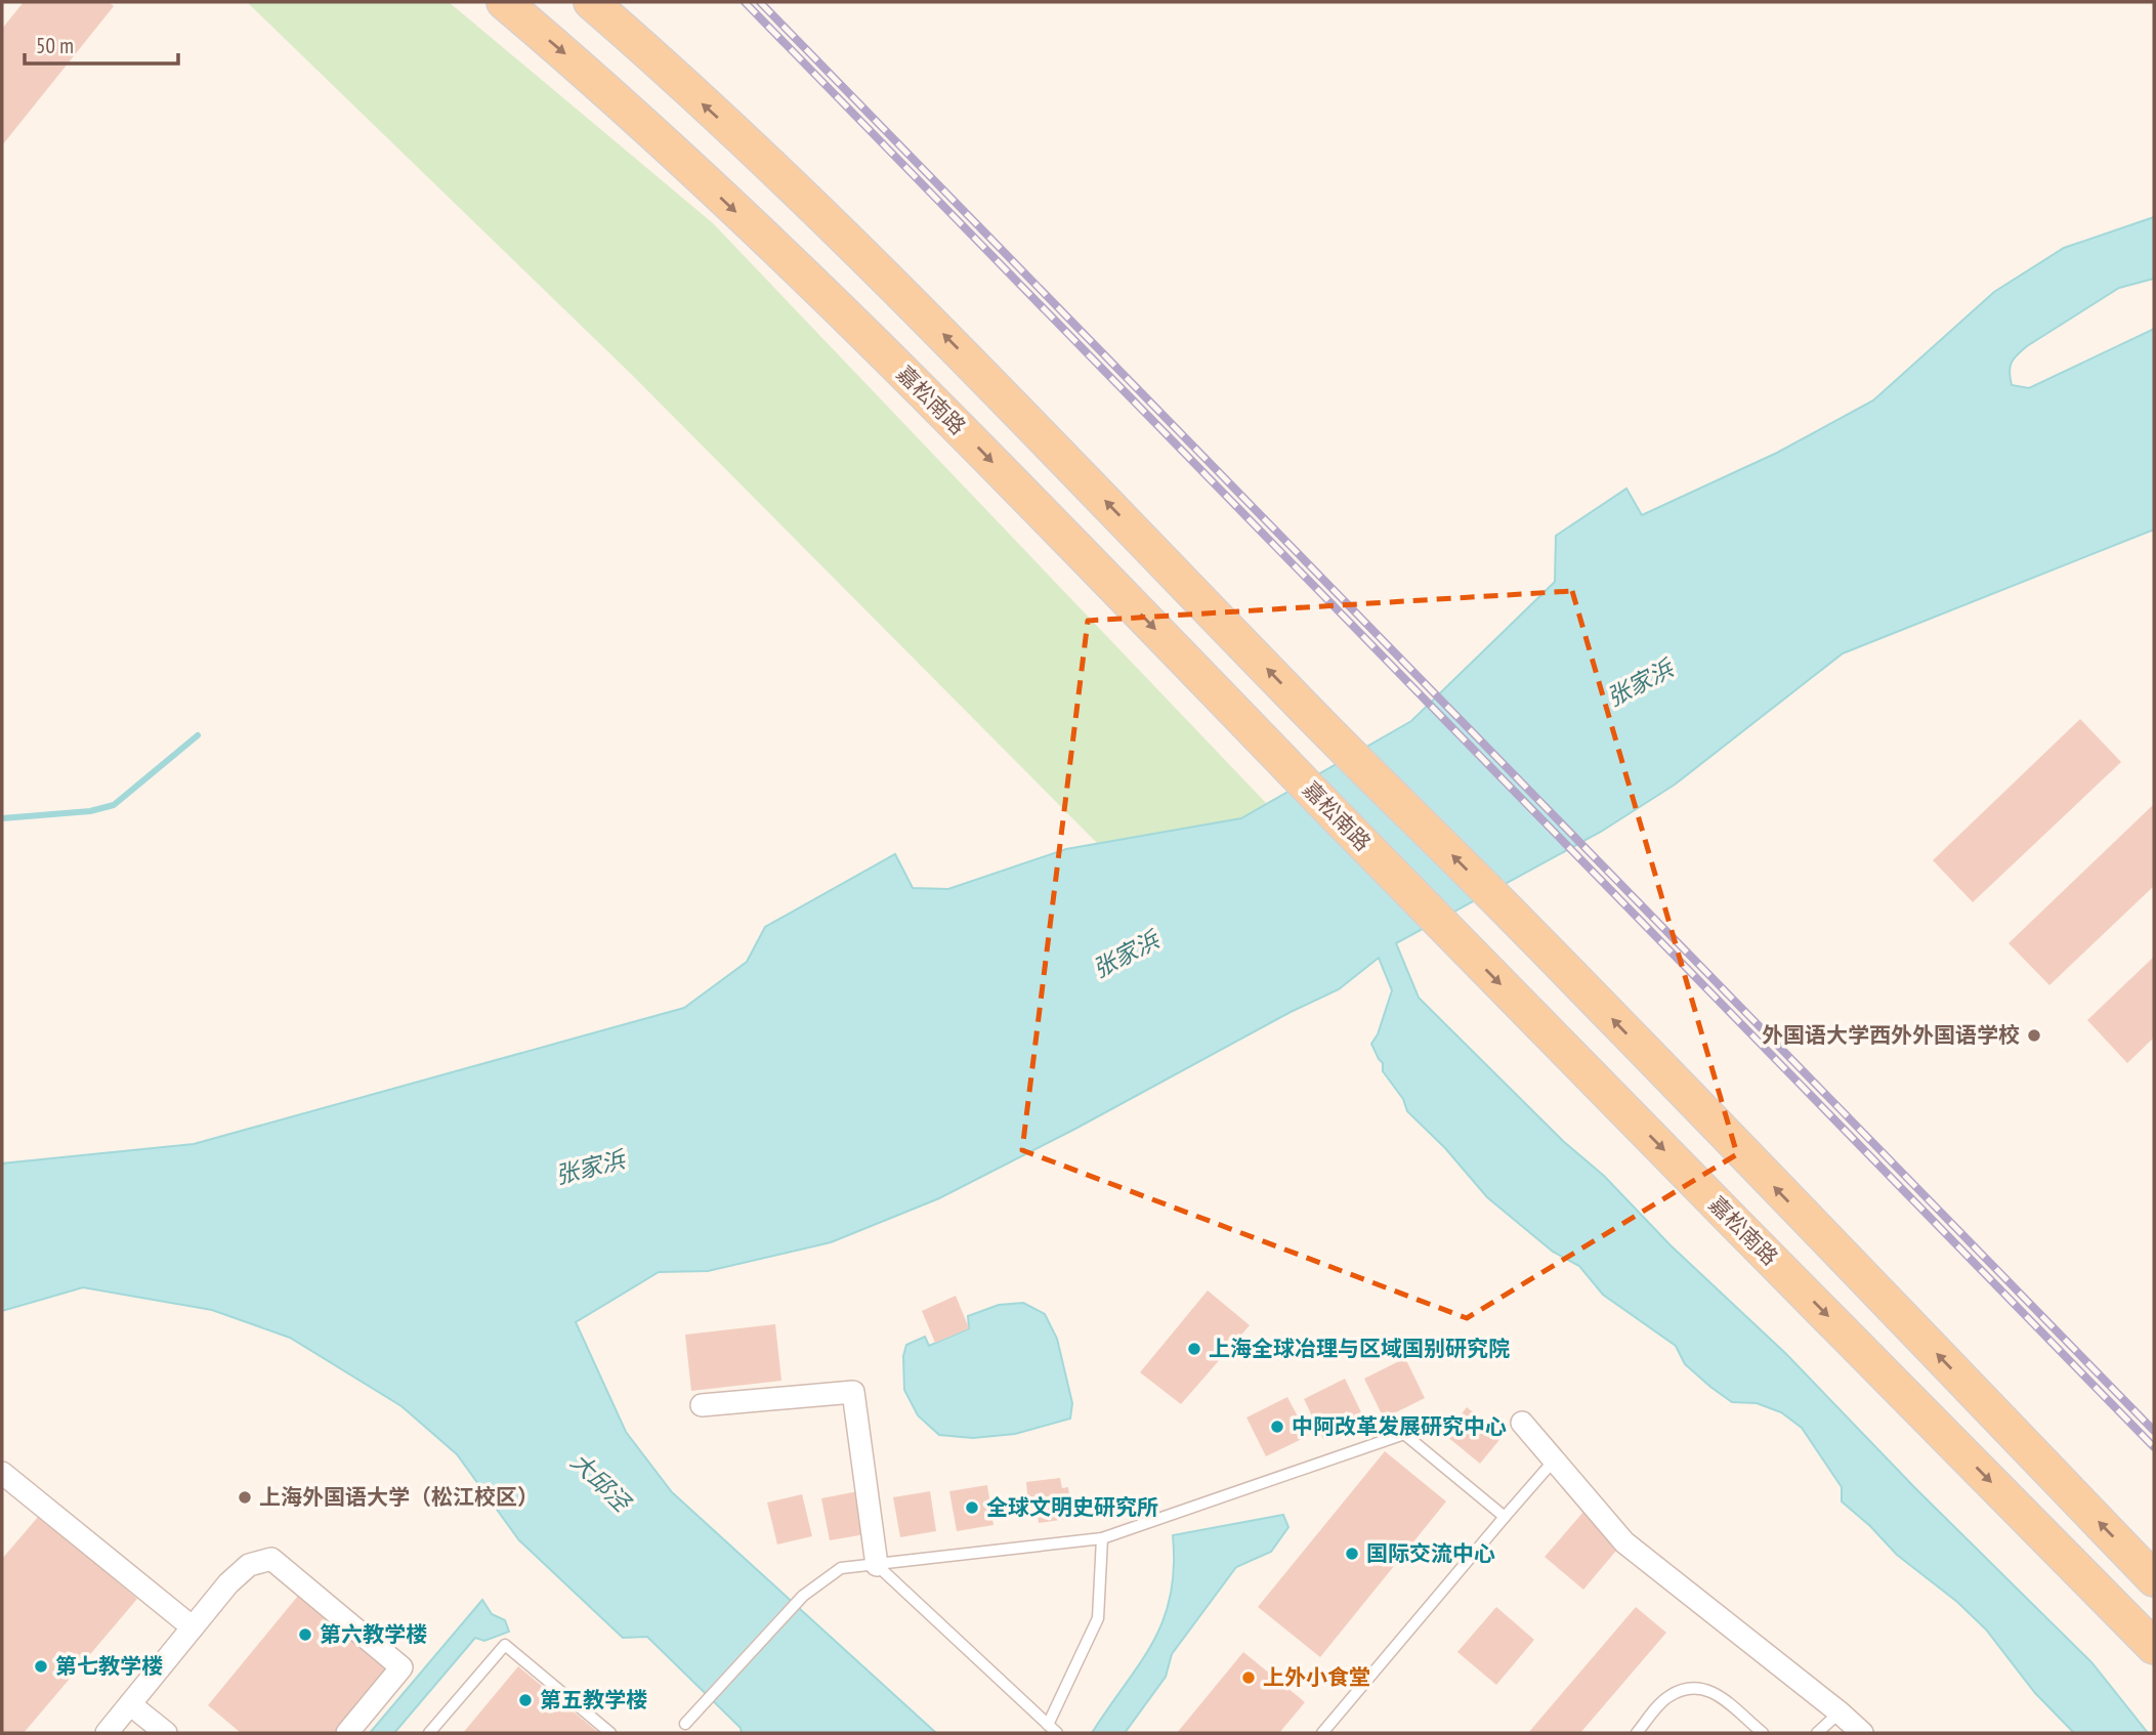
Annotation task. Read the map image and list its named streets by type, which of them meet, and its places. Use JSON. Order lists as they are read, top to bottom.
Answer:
{
  "streets": {
    "main road": ["嘉松南路"]
  },
  "water": ["张家浜", "大邱泾"],
  "places": [
    "外国语大学西外外国语学校",
    "上海全球冶理与区域国别研究院",
    "中阿改革发展研究中心",
    "上海外国语大学（松江校区）",
    "全球文明史研究所",
    "国际交流中心",
    "第六教学楼",
    "第七教学楼",
    "上外小食堂",
    "第五教学楼"
  ],
  "scale_bar": "50 m"
}
